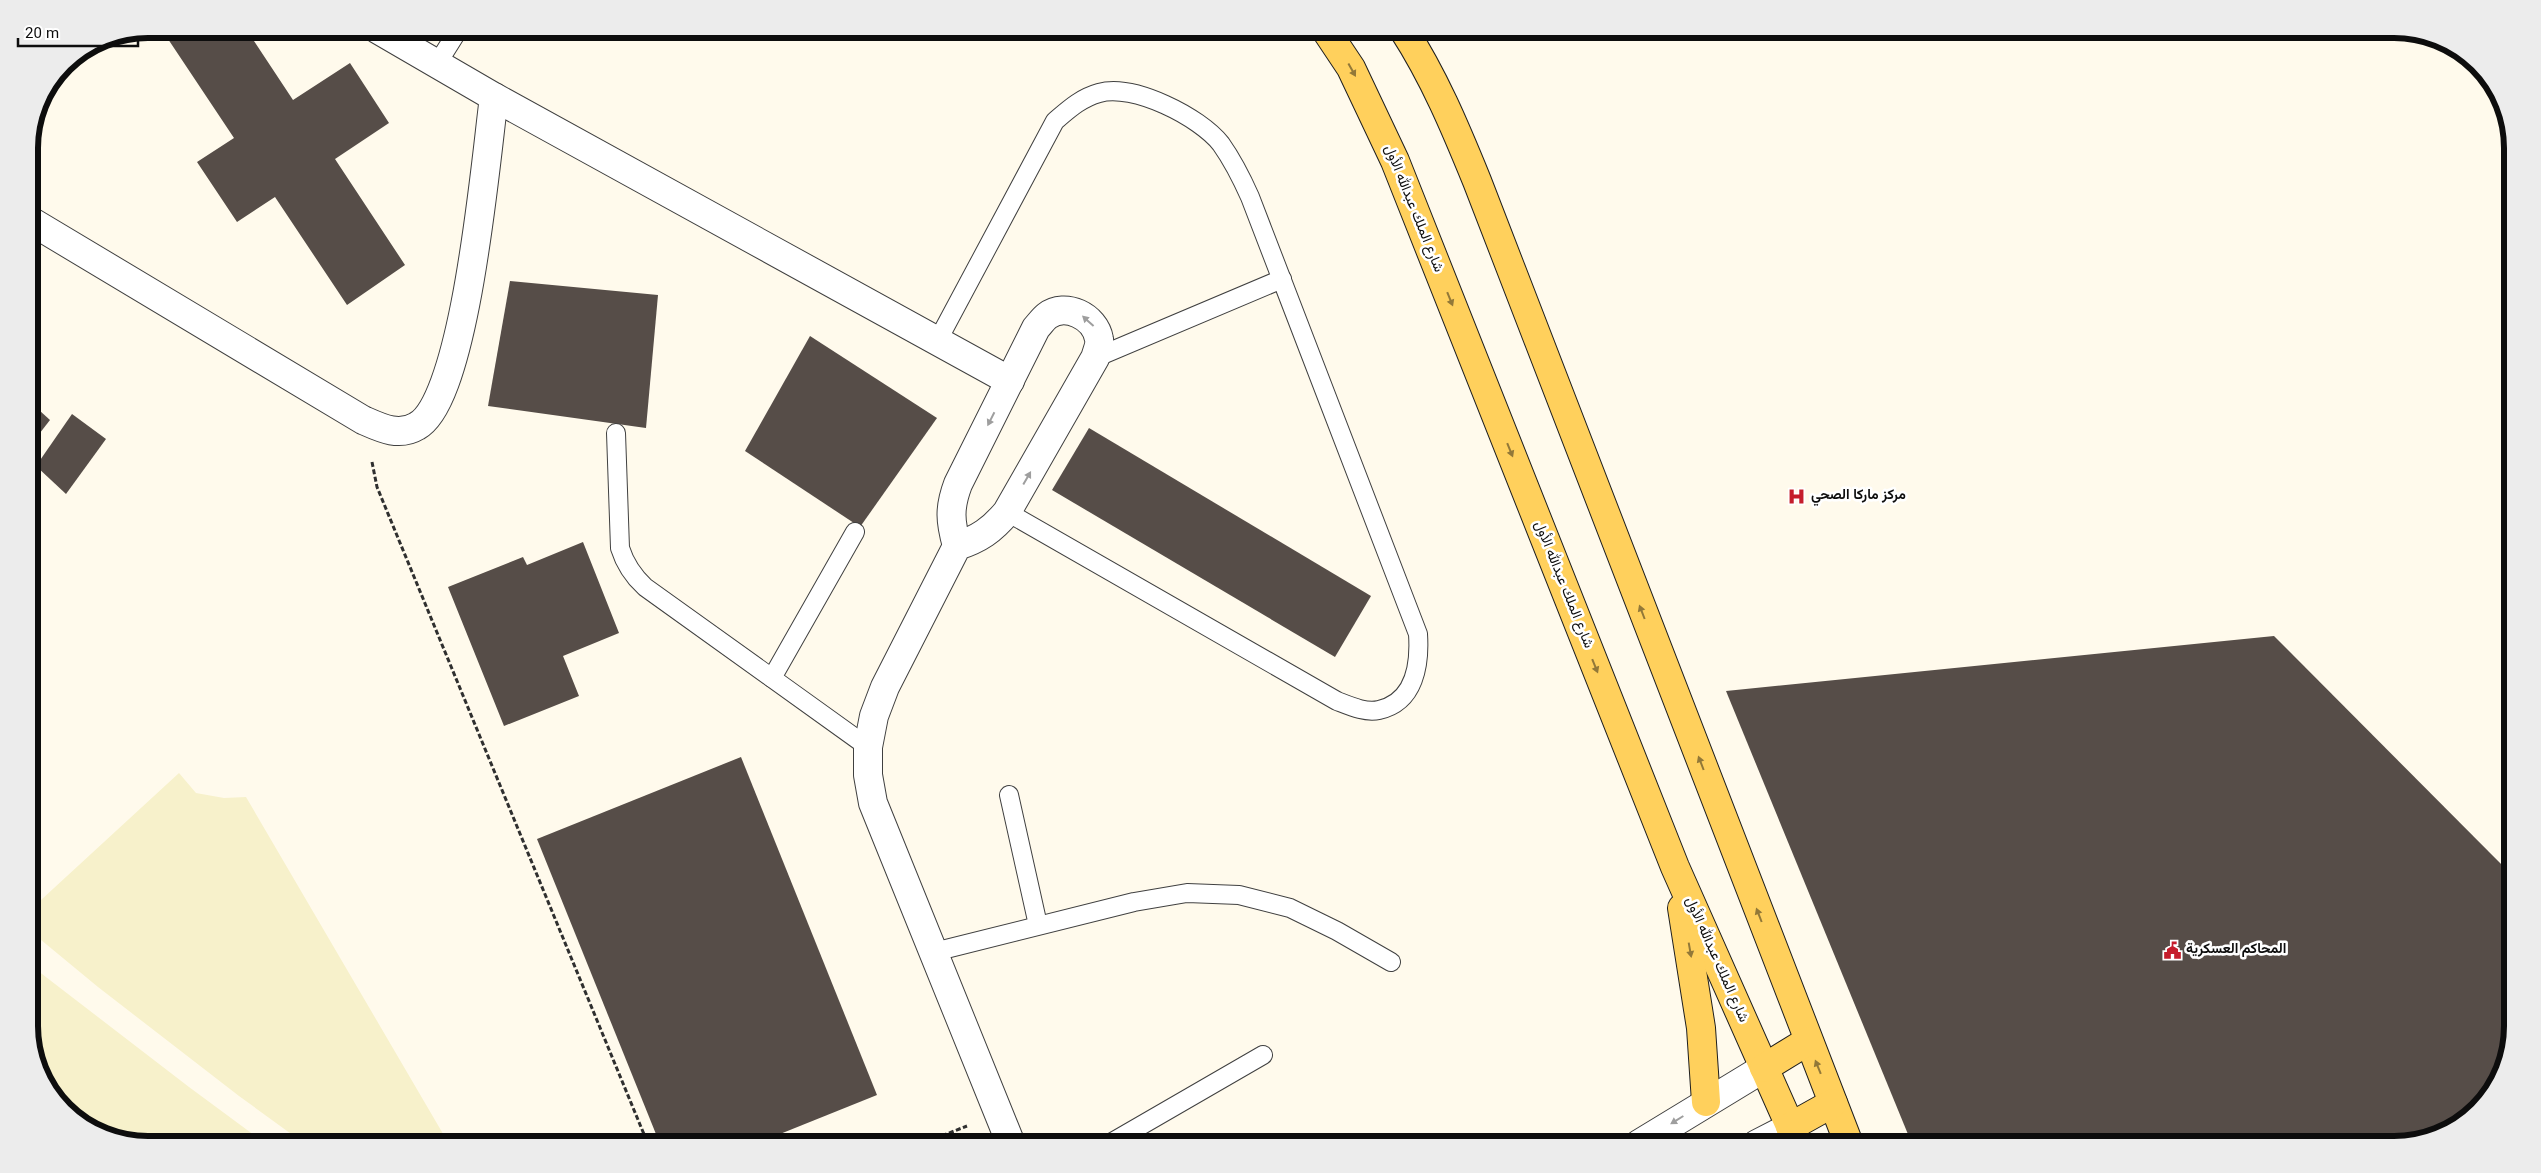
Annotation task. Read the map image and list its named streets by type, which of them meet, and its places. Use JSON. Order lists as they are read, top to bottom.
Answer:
{
  "streets": {
    "main road": ["شارع الملك عبدالله الأول"]
  },
  "places": {
    "hospital": ["مركز ماركا الصحي"],
    "public building": ["المحاكم العسكرية"]
  },
  "scale_bar": "20 m"
}
